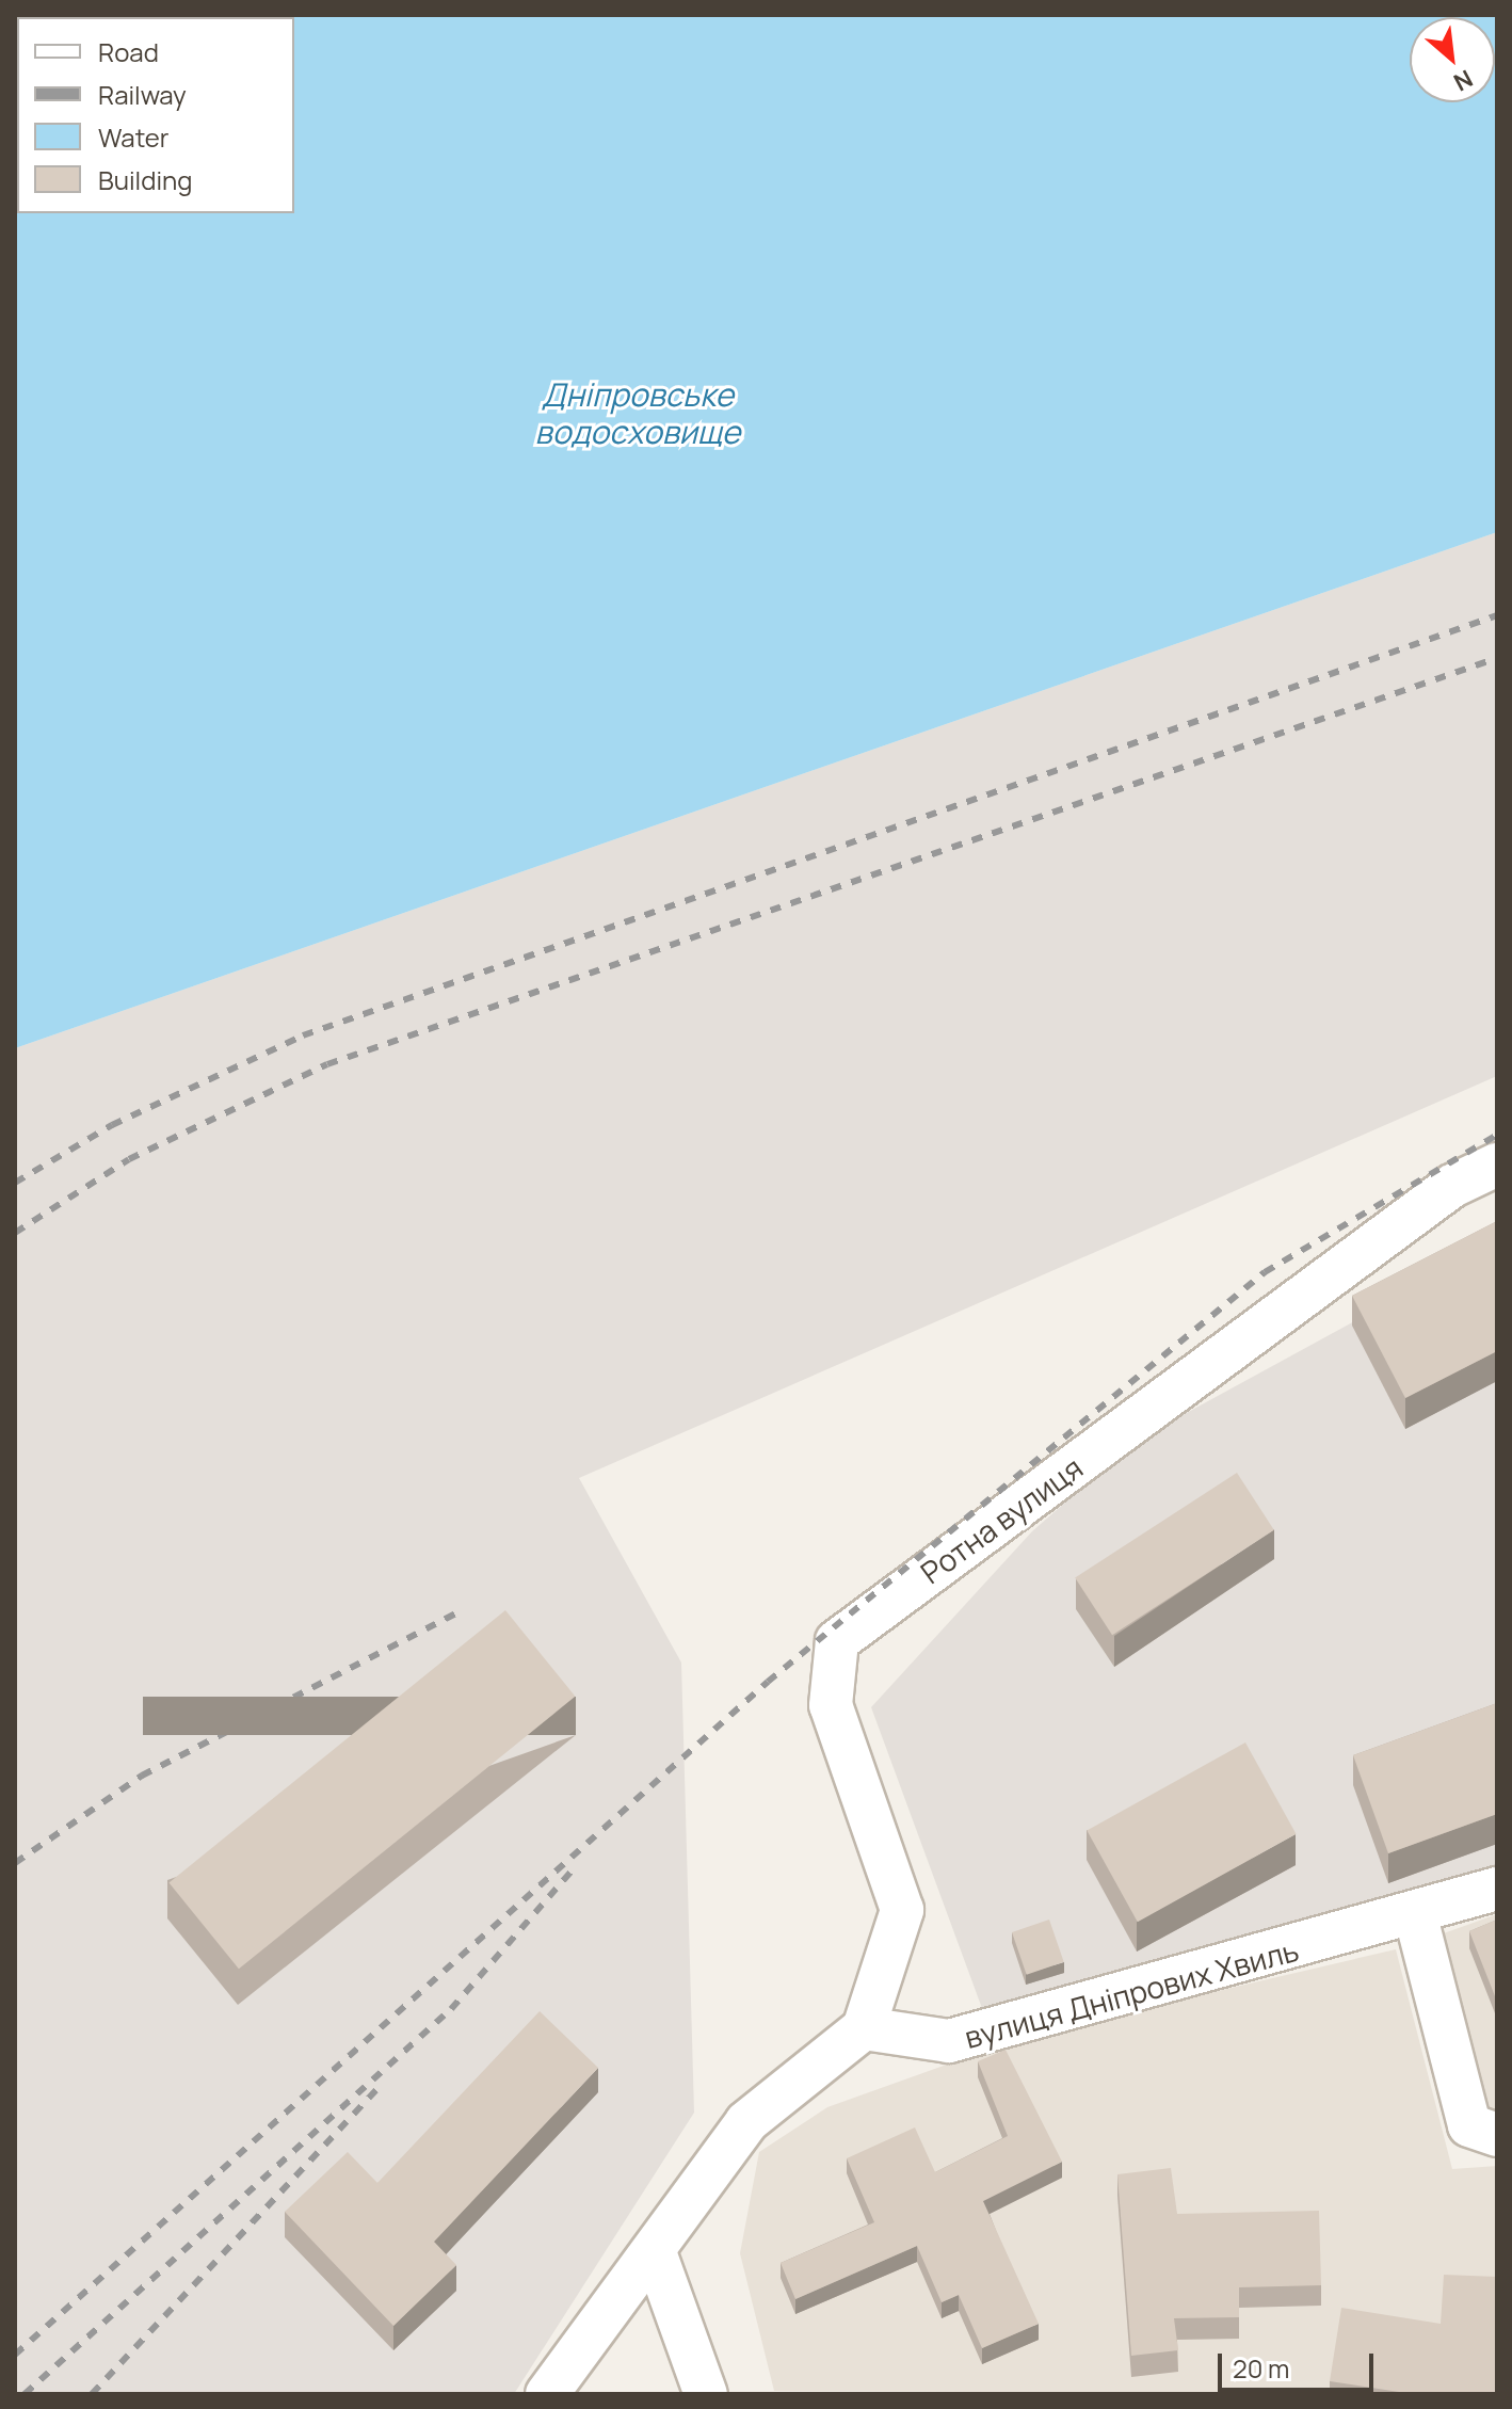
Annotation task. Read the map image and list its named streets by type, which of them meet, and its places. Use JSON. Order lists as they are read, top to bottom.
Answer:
{
  "streets": {
    "street": ["Ротна вулиця", "вулиця Дніпрових Хвиль"]
  },
  "crossings": [
    ["Ротна вулиця", "вулиця Дніпрових Хвиль"]
  ],
  "water": ["Дніпровське водосховище"],
  "legend": [
    "Road",
    "Railway",
    "Water",
    "Building"
  ],
  "scale_bar": "20 m",
  "north": "bottom right"
}
